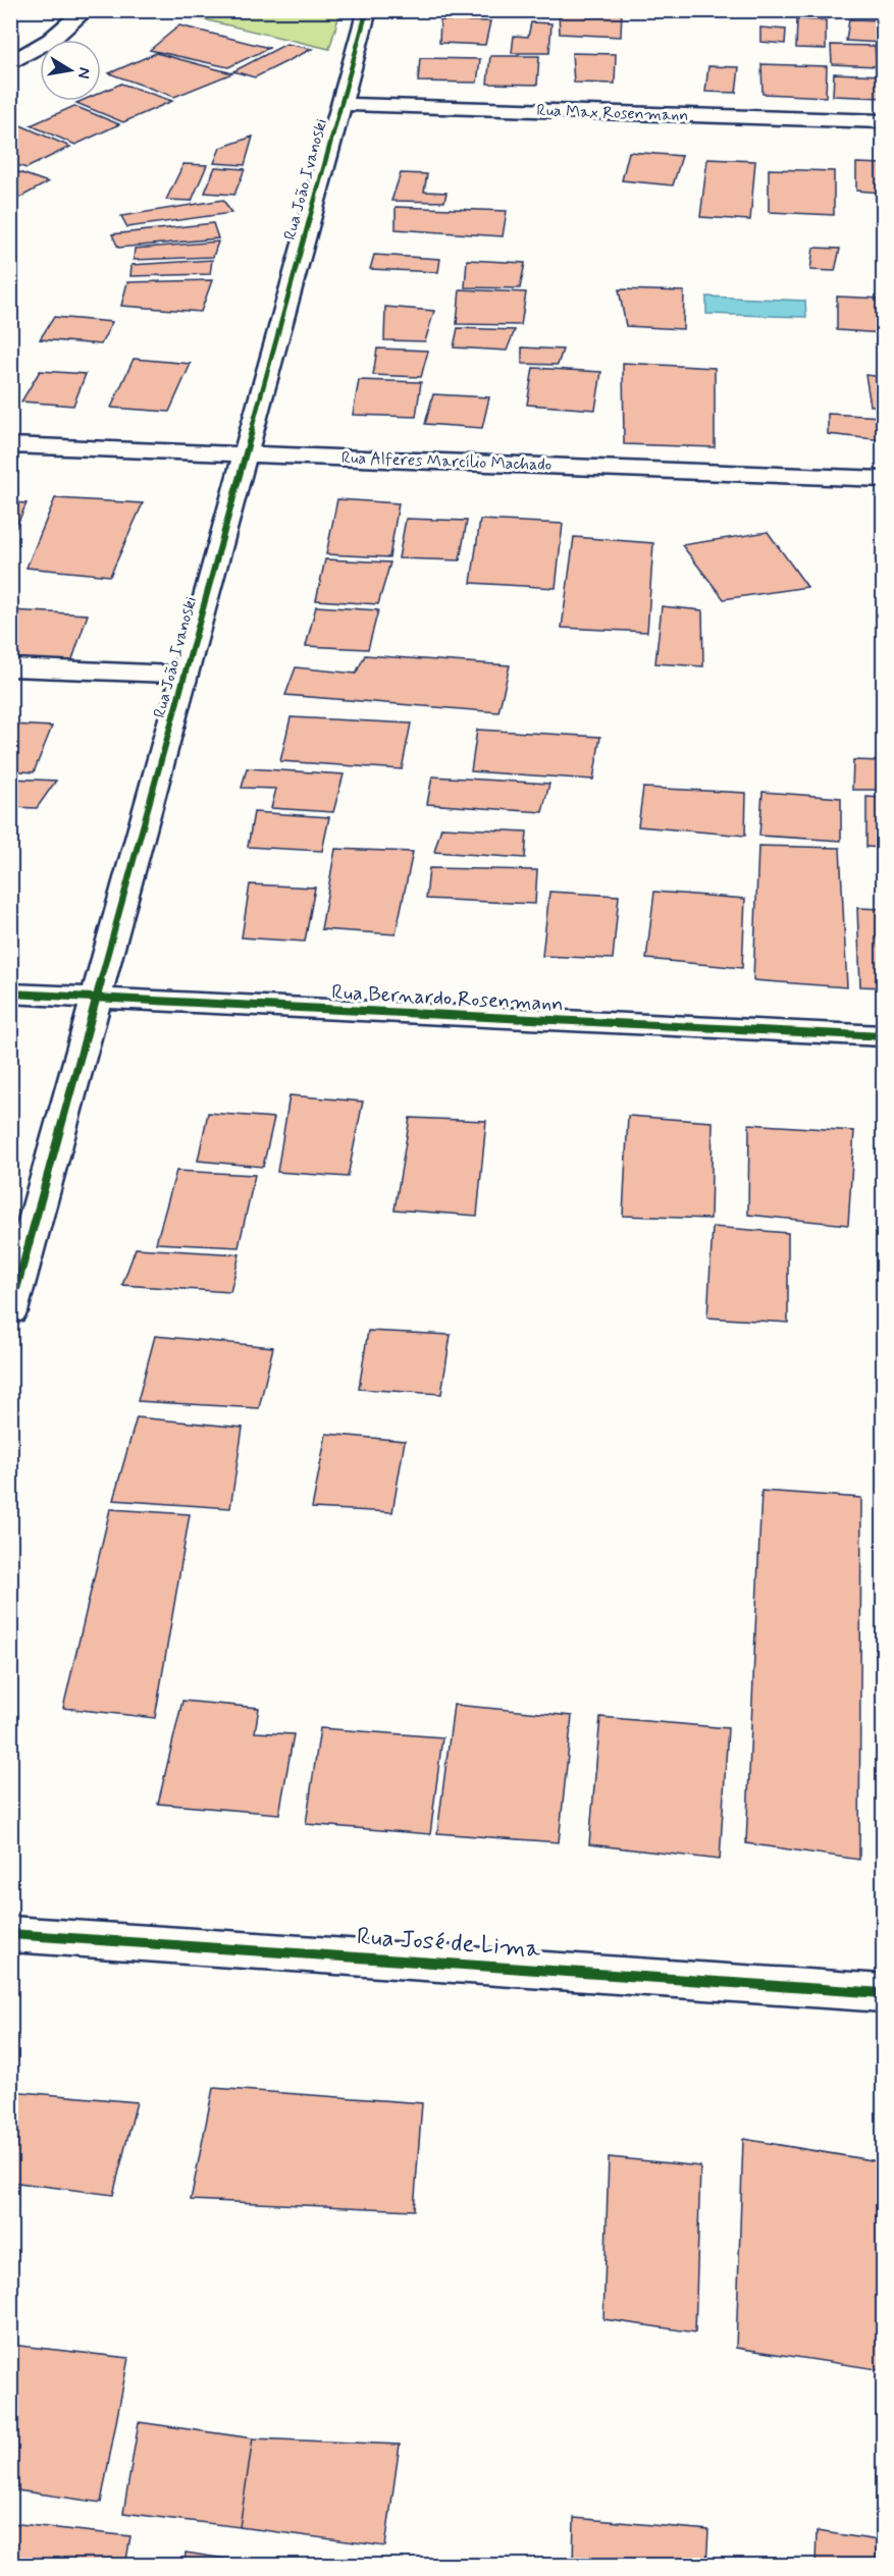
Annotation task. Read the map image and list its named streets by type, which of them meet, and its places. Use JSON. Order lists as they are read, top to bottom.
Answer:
{
  "streets": {
    "street": [
      "Rua Max Rosenmann",
      "Rua João Ivanoski",
      "Rua Alferes Marcílio Machado",
      "Rua Bernardo Rosenmann",
      "Rua José de Lima"
    ]
  },
  "crossings": [
    ["Rua Max Rosenmann", "Rua João Ivanoski"],
    ["Rua João Ivanoski", "Rua Alferes Marcílio Machado"],
    ["Rua João Ivanoski", "Rua Bernardo Rosenmann"]
  ],
  "north": "right"
}
